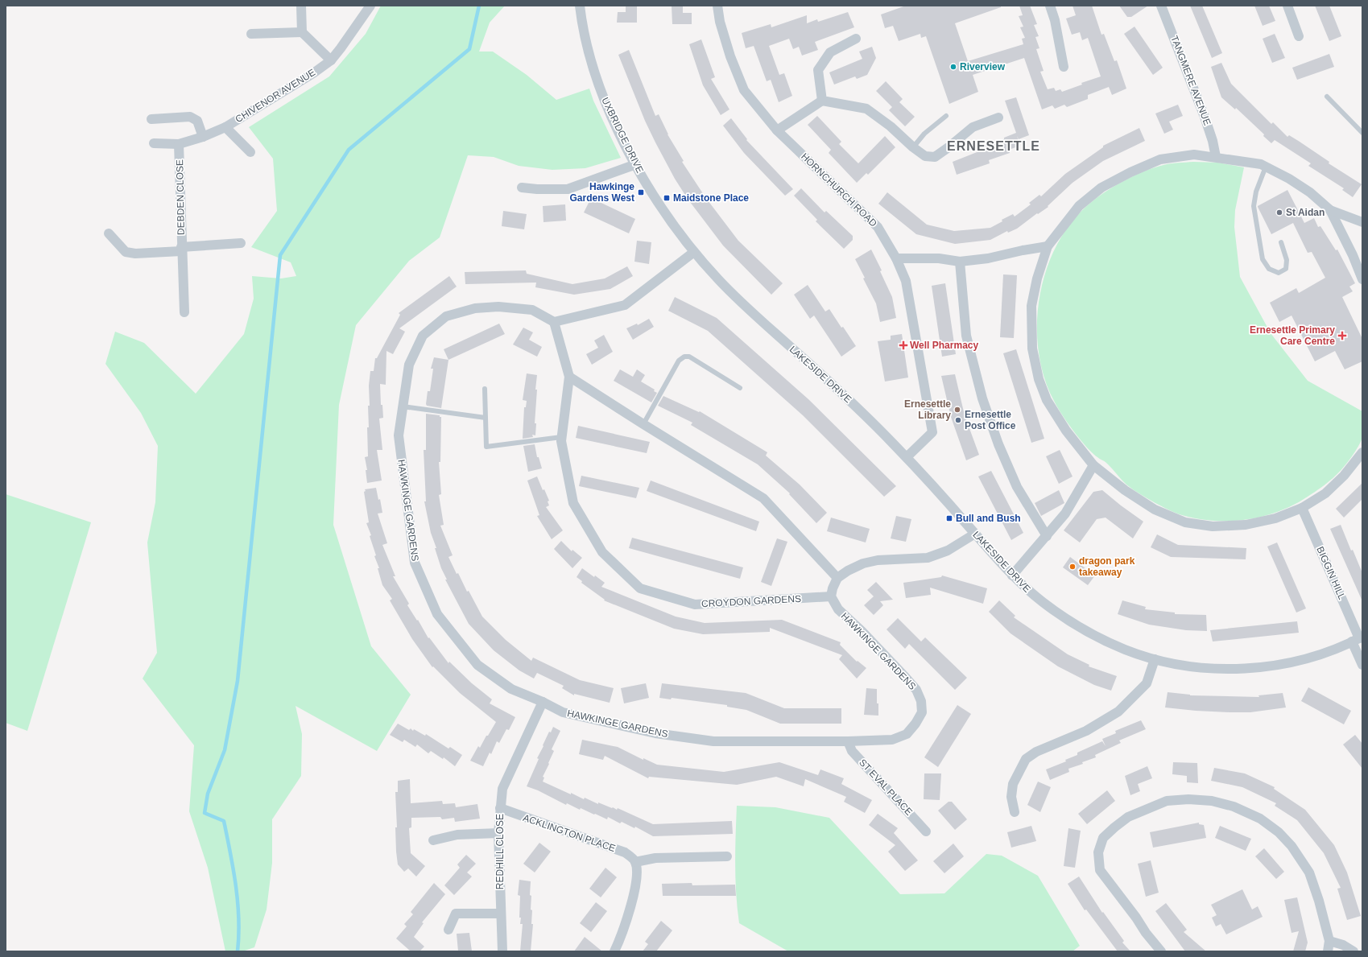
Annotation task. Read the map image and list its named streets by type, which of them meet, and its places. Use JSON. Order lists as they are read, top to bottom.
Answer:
{
  "streets": {
    "street": [
      "TANGMERE AVENUE",
      "CHIVENOR AVENUE",
      "UXBRIDGE DRIVE",
      "HORNCHURCH ROAD",
      "DEBDEN CLOSE",
      "LAKESIDE DRIVE",
      "HAWKINGE GARDENS",
      "BIGGIN HILL",
      "CROYDON GARDENS",
      "ST EVAL PLACE",
      "ACKLINGTON PLACE",
      "REDHILL CLOSE"
    ]
  },
  "crossings": [
    ["CHIVENOR AVENUE", "DEBDEN CLOSE"],
    ["UXBRIDGE DRIVE", "LAKESIDE DRIVE"],
    ["HORNCHURCH ROAD", "LAKESIDE DRIVE"],
    ["LAKESIDE DRIVE", "BIGGIN HILL"],
    ["HAWKINGE GARDENS", "CROYDON GARDENS"],
    ["HAWKINGE GARDENS", "ST EVAL PLACE"],
    ["HAWKINGE GARDENS", "REDHILL CLOSE"],
    ["ACKLINGTON PLACE", "REDHILL CLOSE"]
  ],
  "districts": ["ERNESETTLE"],
  "places": {
    "other": [
      "Riverview",
      "St Aidan",
      "Ernesettle Library",
      "Ernesettle Post Office",
      "dragon park takeaway"
    ],
    "transit": ["Hawkinge Gardens West", "Maidstone Place", "Bull and Bush"],
    "health": ["Ernesettle Primary Care Centre", "Well Pharmacy"]
  }
}
